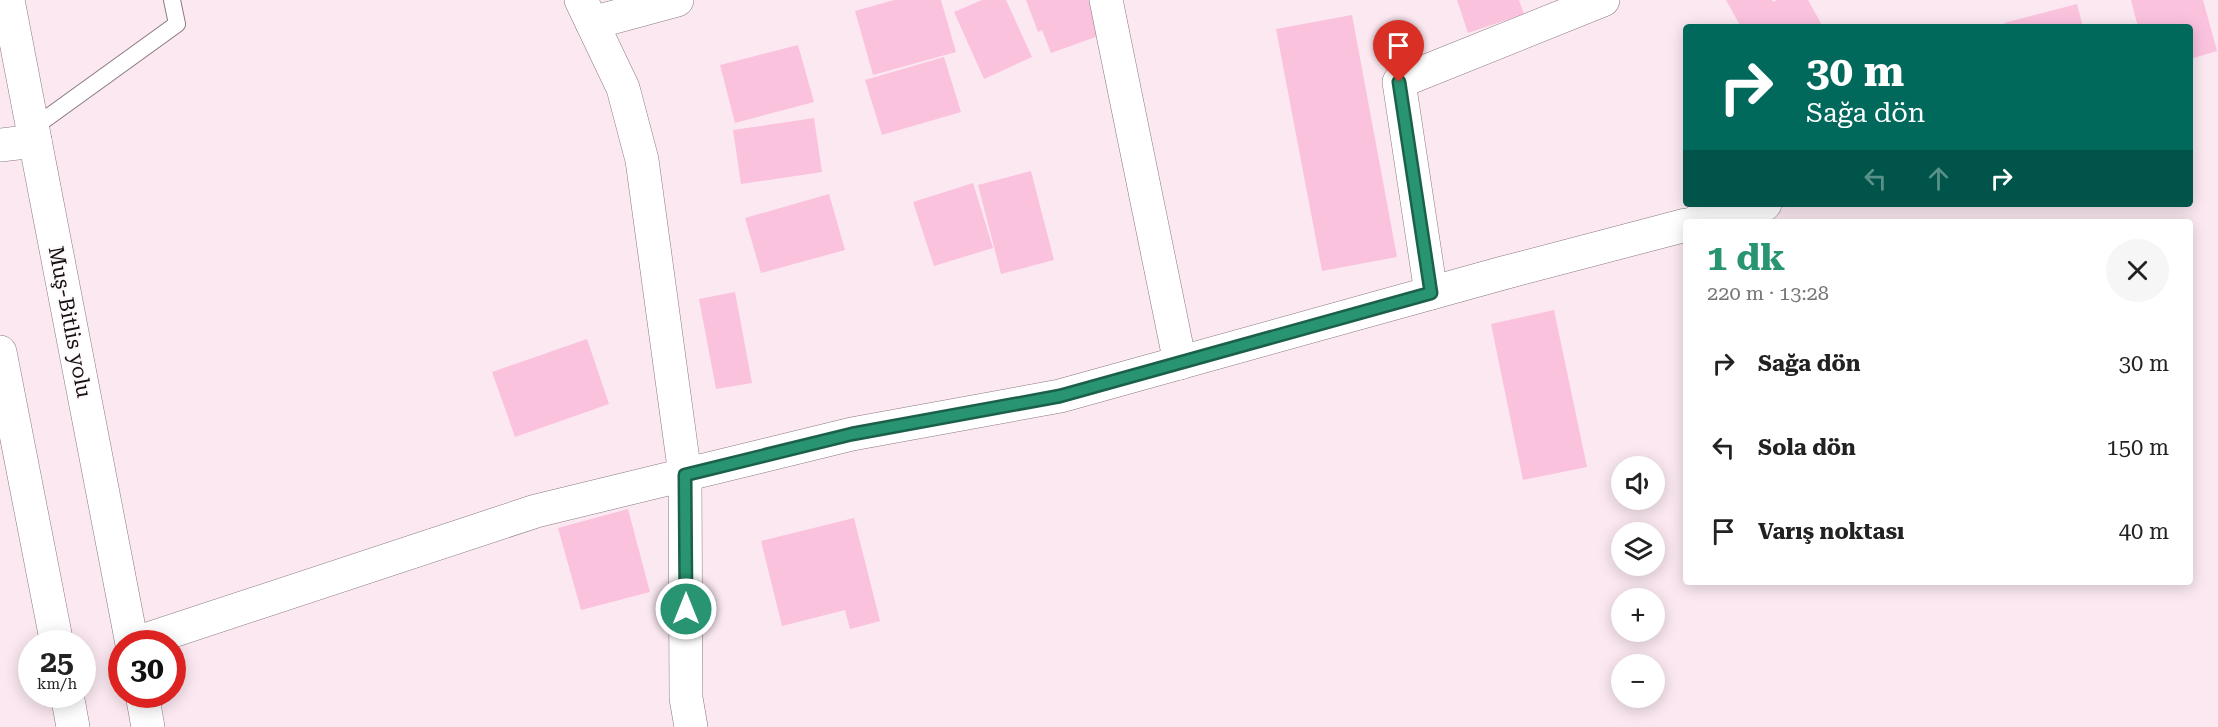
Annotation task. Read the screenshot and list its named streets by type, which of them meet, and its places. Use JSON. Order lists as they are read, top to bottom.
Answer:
{
  "streets": {
    "main road": ["Muş-Bitlis yolu"]
  },
  "page": {
    "turn": ["30 m", "Sağa dön"],
    "heading": ["1 dk", "220 m · 13:28"],
    "list": [
      {
        "name": "Sağa dön",
        "value": "30 m"
      },
      {
        "name": "Sola dön",
        "value": "150 m"
      },
      {
        "name": "Varış noktası",
        "value": "40 m"
      }
    ],
    "map_buttons": ["+", "−"],
    "speed": "25 km/h",
    "limit": "30"
  }
}
